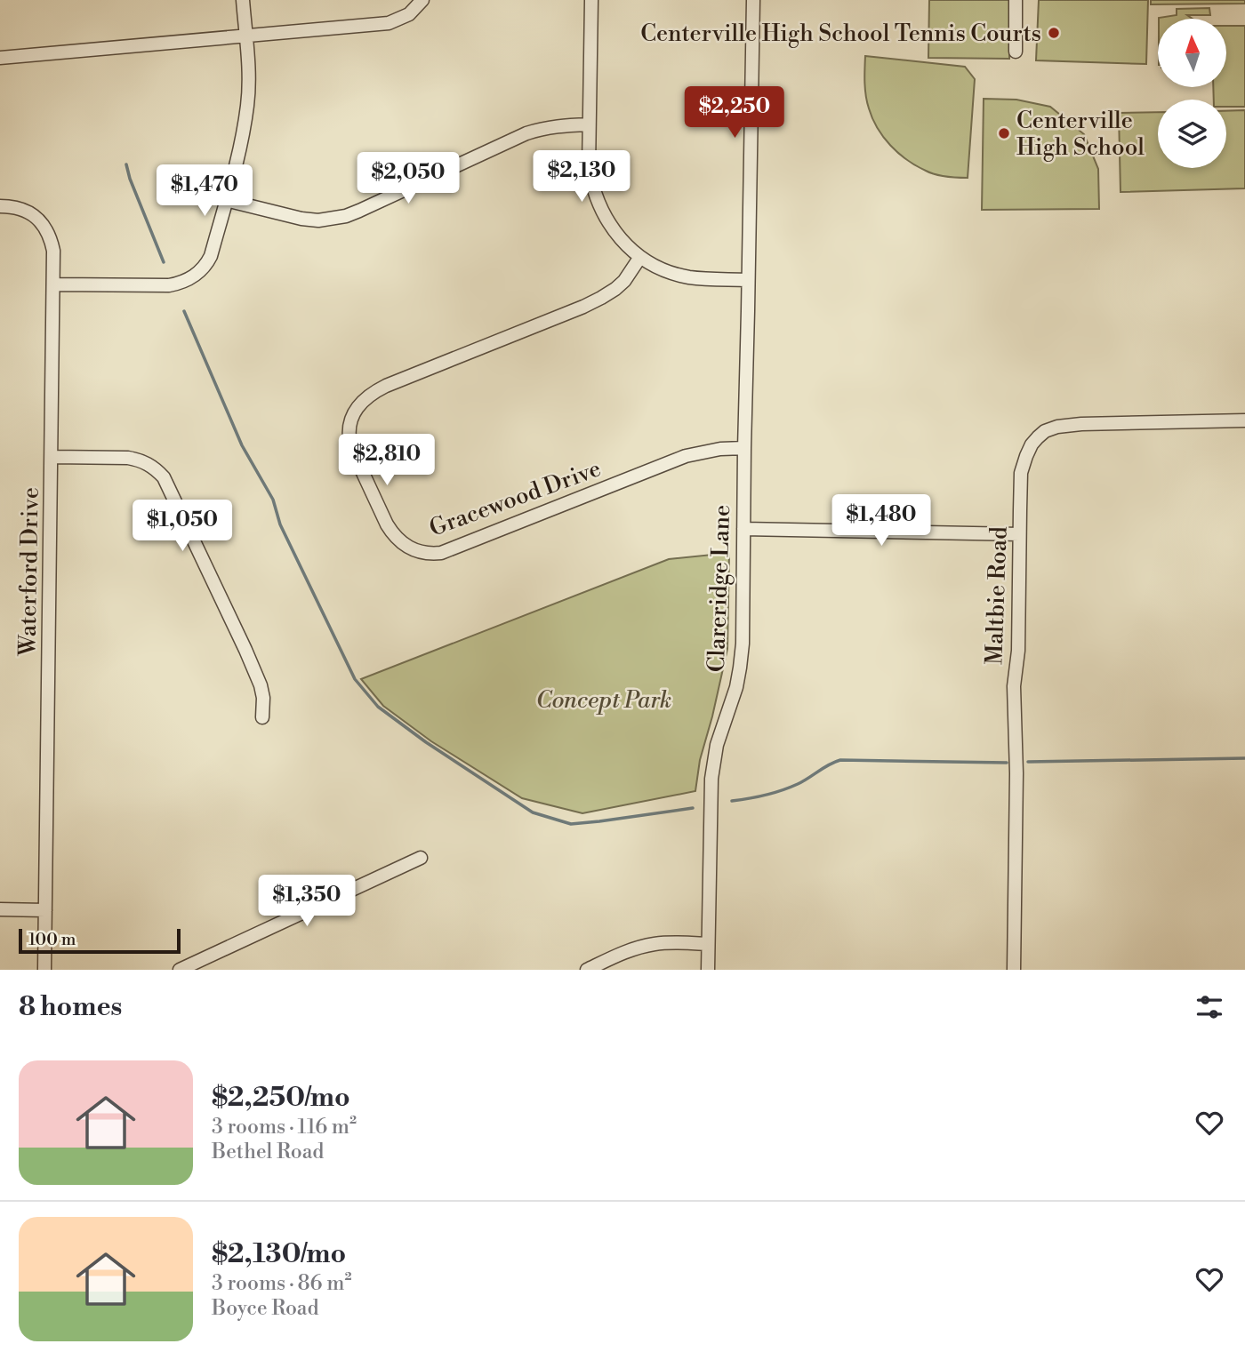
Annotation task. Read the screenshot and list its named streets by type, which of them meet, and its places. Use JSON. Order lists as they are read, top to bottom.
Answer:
{
  "streets": {
    "street": [
      "Gracewood Drive",
      "Waterford Drive",
      "Clareridge Lane",
      "Maltbie Road"
    ]
  },
  "crossings": [
    ["Gracewood Drive", "Clareridge Lane"]
  ],
  "parks": ["Concept Park"],
  "places": ["Centerville High School Tennis Courts", "Centerville High School"],
  "scale_bar": "100 m",
  "north": "top",
  "page": {
    "price": [
      "$2,250",
      "$2,130",
      "$2,050",
      "$1,470",
      "$2,810",
      "$1,480",
      "$1,050",
      "$1,350"
    ],
    "scale": "100 m",
    "heading": "8 homes",
    "list": [
      {
        "name": "$2,250/mo",
        "note": "3 rooms · 116 m² · Bethel Road"
      },
      {
        "name": "$2,130/mo",
        "note": "3 rooms · 86 m² · Boyce Road"
      }
    ]
  }
}
